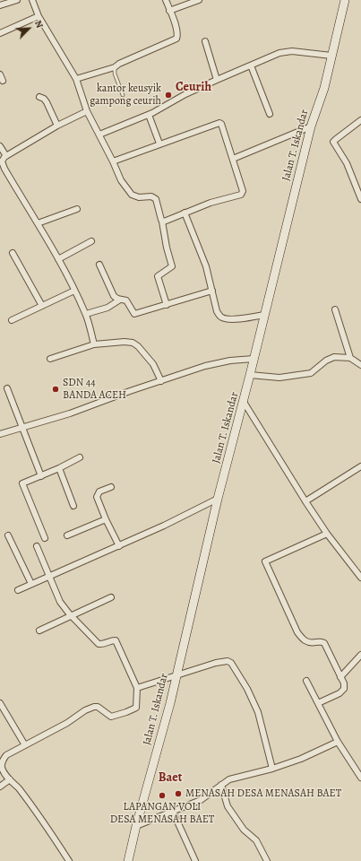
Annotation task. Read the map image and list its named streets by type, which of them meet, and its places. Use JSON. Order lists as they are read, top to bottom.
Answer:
{
  "streets": {
    "street": ["Jalan T. Iskandar"]
  },
  "districts": ["Ceurih", "Baet"],
  "places": [
    "kantor keusyik gampong ceurih",
    "SDN 44 BANDA ACEH",
    "MENASAH DESA MENASAH BAET",
    "LAPANGAN VOLI DESA MENASAH BAET"
  ],
  "north": "top right"
}
